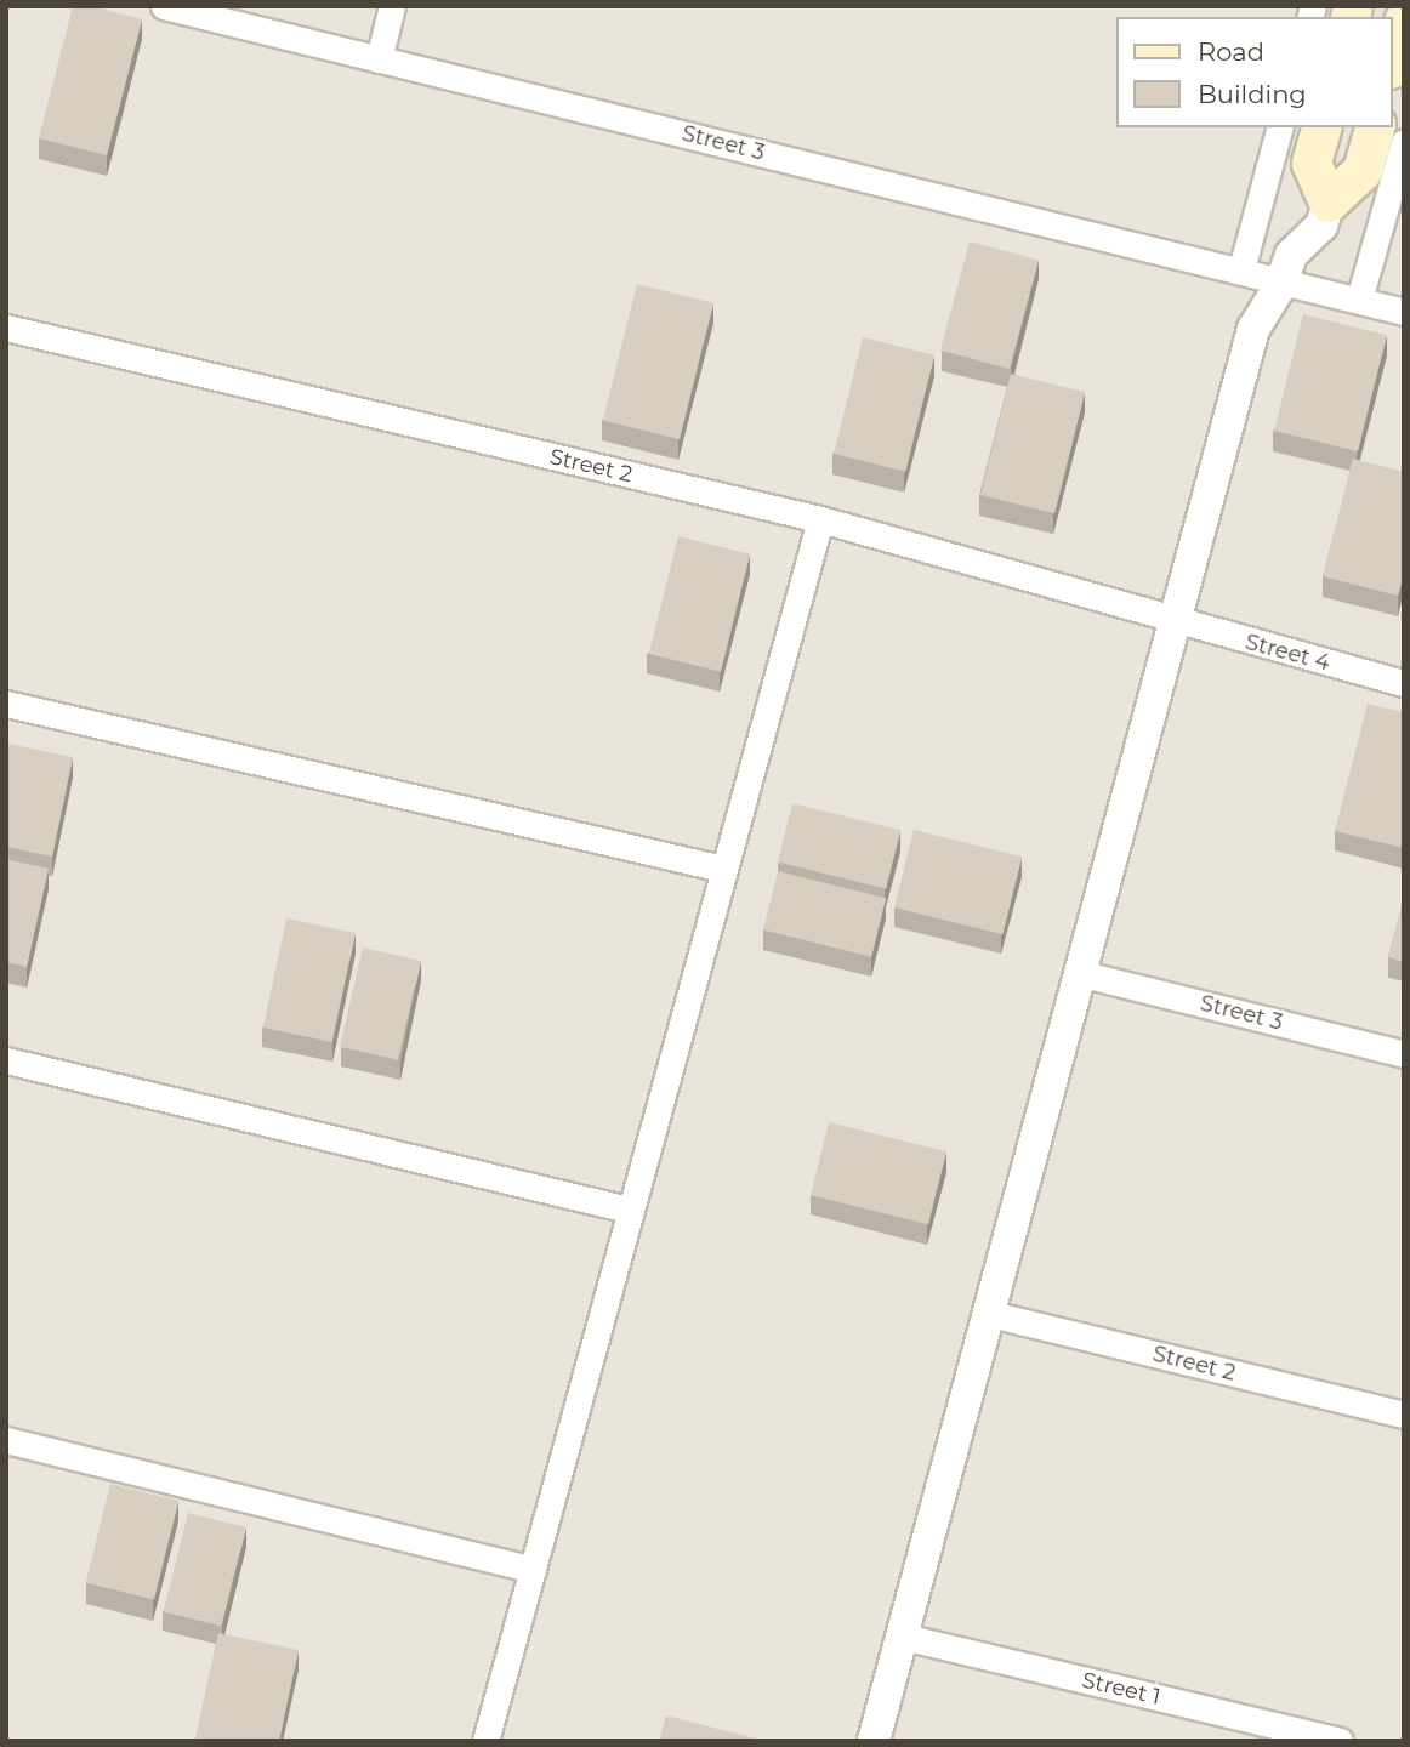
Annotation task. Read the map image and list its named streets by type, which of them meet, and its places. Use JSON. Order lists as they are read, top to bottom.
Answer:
{
  "streets": {
    "street": [
      "Street 3",
      "Street 2",
      "Street 4",
      "Street 1"
    ]
  },
  "crossings": [
    ["Street 2", "Street 4"]
  ],
  "legend": ["Road", "Building"]
}
